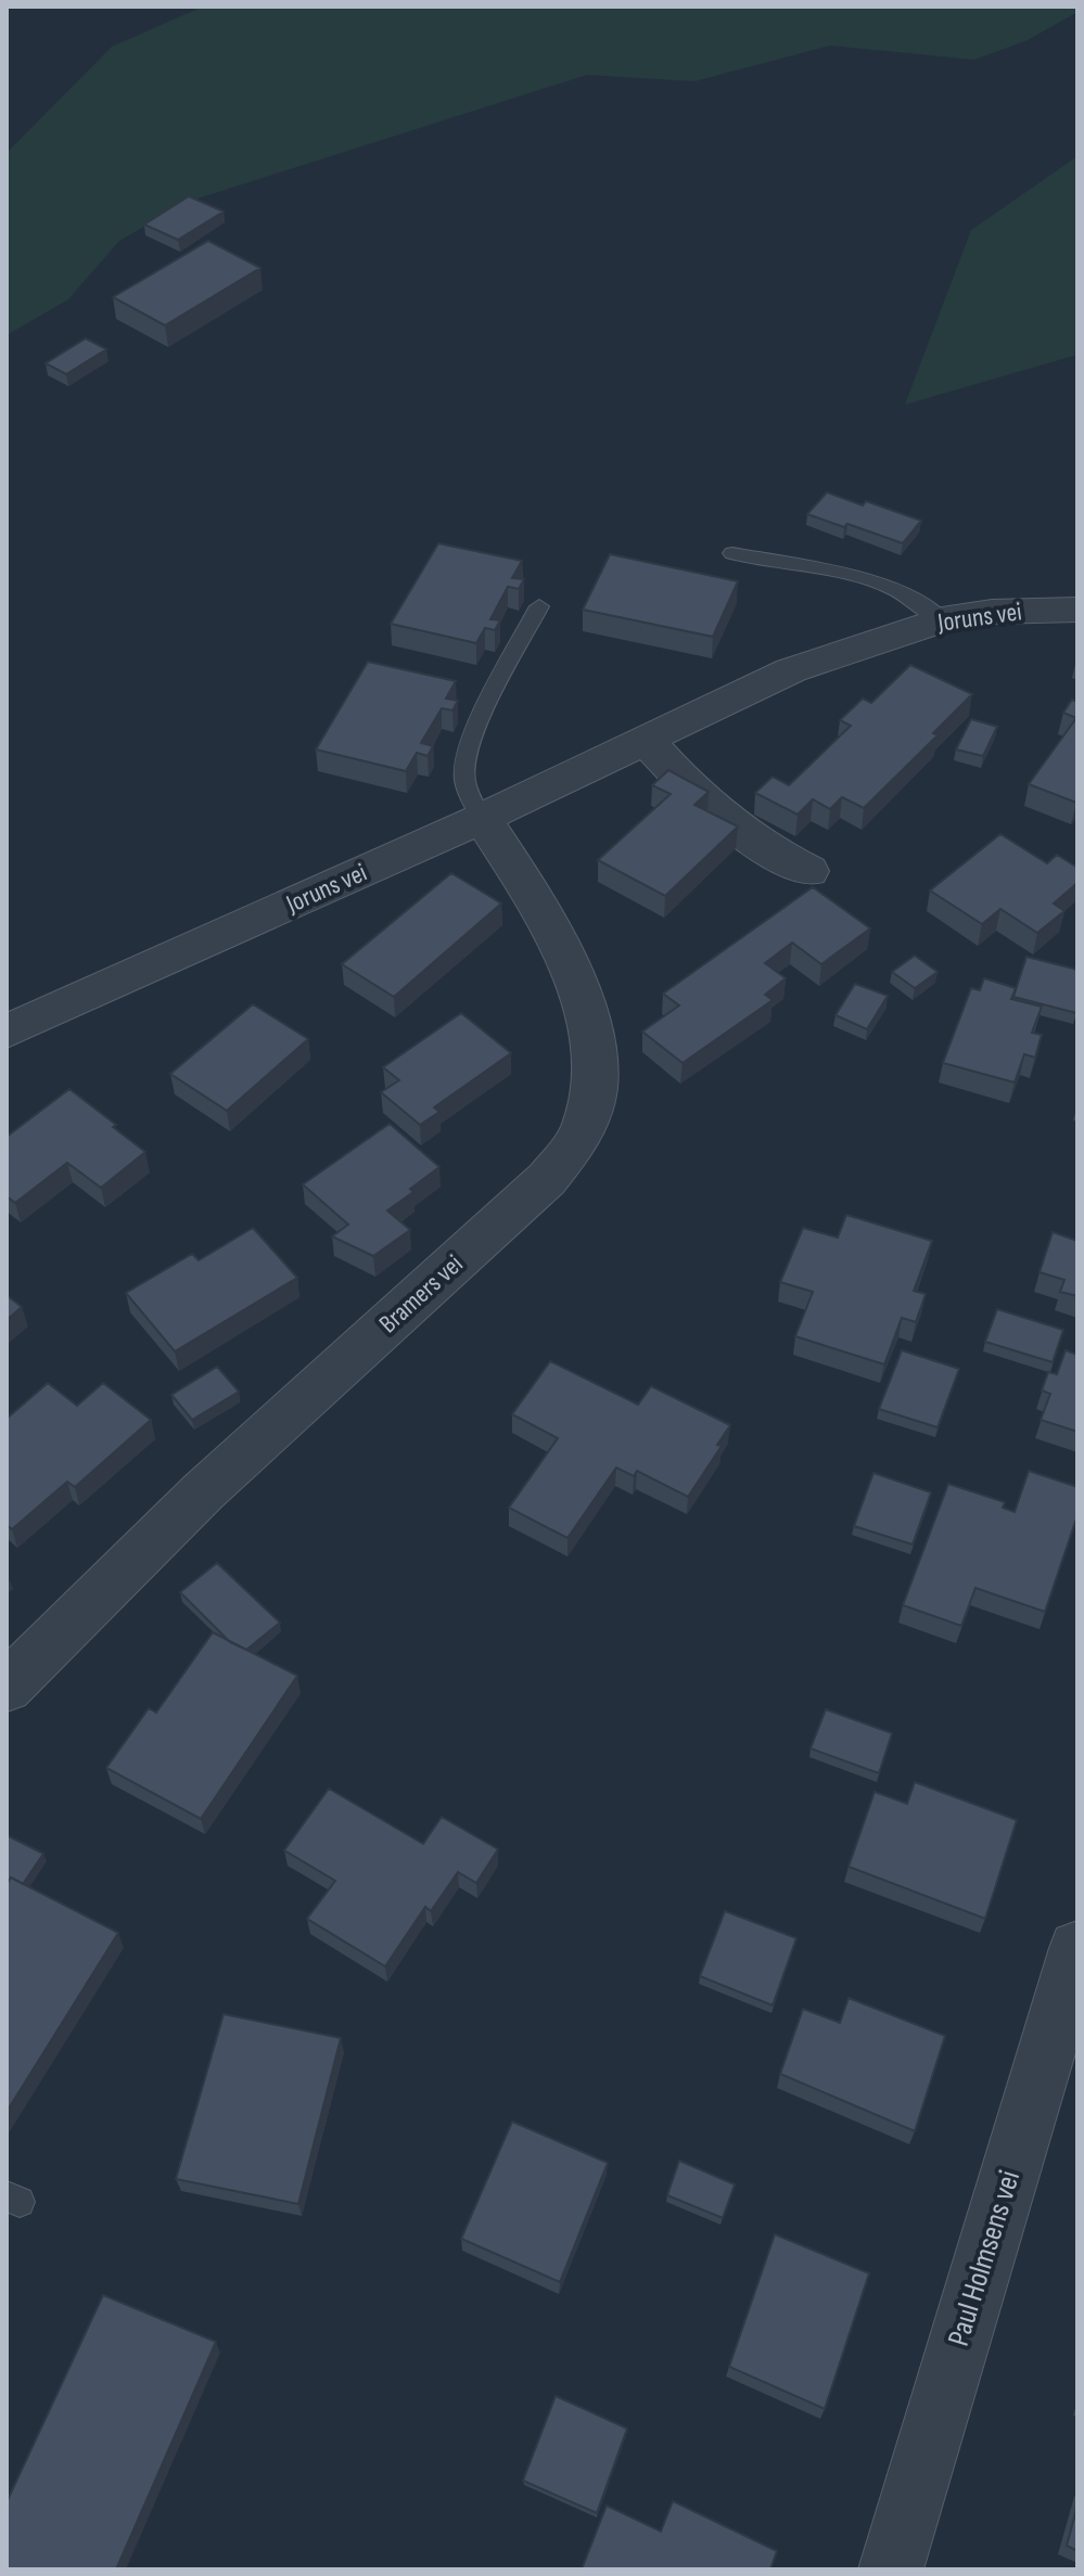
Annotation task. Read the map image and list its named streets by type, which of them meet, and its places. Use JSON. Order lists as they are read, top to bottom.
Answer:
{
  "streets": {
    "street": ["Joruns vei", "Bramers vei", "Paul Holmsens vei"]
  },
  "crossings": [
    ["Joruns vei", "Bramers vei"]
  ]
}
